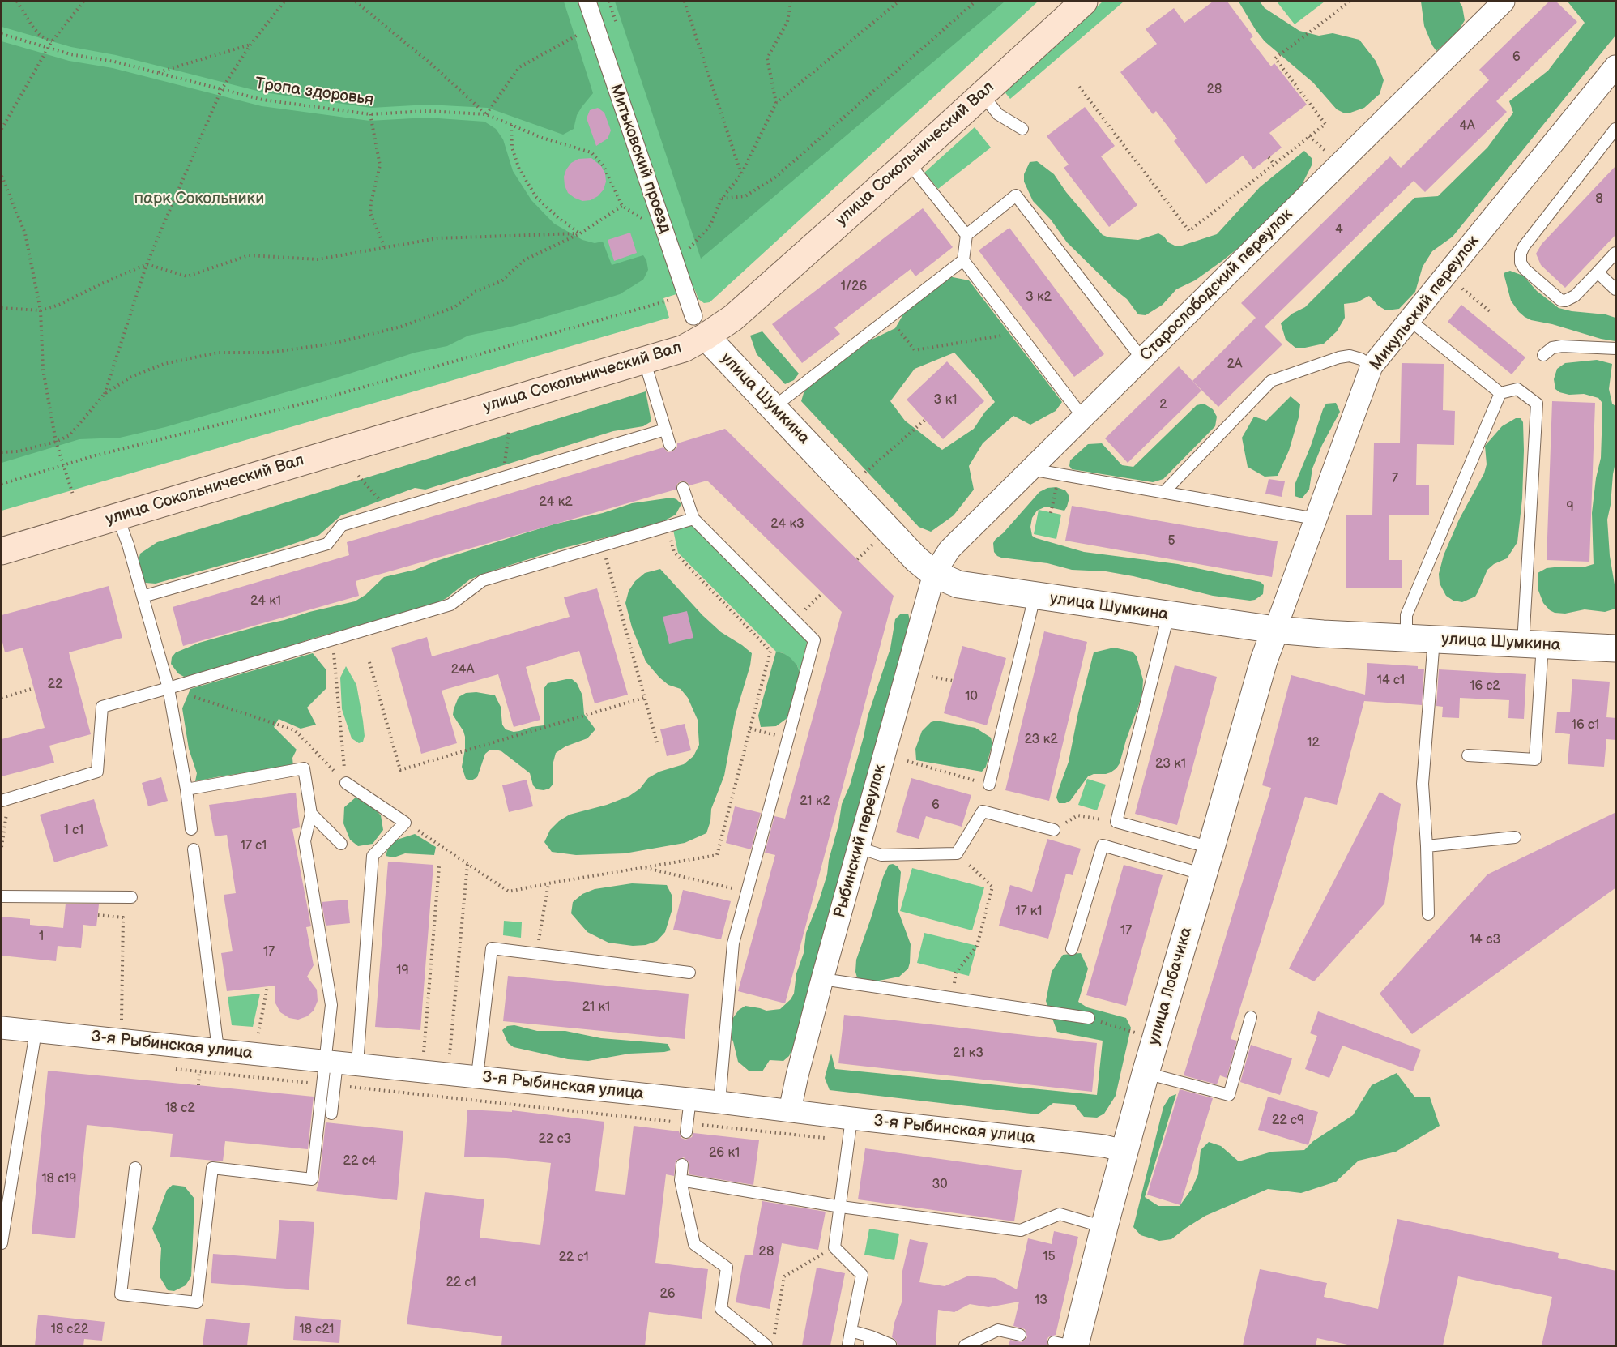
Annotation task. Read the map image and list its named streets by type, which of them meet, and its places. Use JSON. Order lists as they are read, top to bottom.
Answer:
{
  "streets": {
    "main road": ["улица Сокольнический Вал"],
    "street": [
      "Митьковский проезд",
      "Старослободский переулок",
      "Микульский переулок",
      "улица Шумкина",
      "Рыбинский переулок",
      "улица Лобачика",
      "3-я Рыбинская улица"
    ],
    "path": ["Тропа здоровья"]
  },
  "crossings": [
    ["улица Сокольнический Вал", "Митьковский проезд"],
    ["улица Сокольнический Вал", "улица Шумкина"],
    ["Митьковский проезд", "улица Шумкина"],
    ["Старослободский переулок", "улица Шумкина"],
    ["Старослободский переулок", "Рыбинский переулок"],
    ["Микульский переулок", "улица Шумкина"],
    ["Микульский переулок", "улица Лобачика"],
    ["улица Шумкина", "Рыбинский переулок"],
    ["улица Шумкина", "улица Лобачика"],
    ["Рыбинский переулок", "3-я Рыбинская улица"],
    ["улица Лобачика", "3-я Рыбинская улица"]
  ],
  "parks": ["парк Сокольники"],
  "house_numbers": [
    "6",
    "28",
    "4А",
    "8",
    "4",
    "1/26",
    "3 к2",
    "2А",
    "3 к1",
    "2",
    "7",
    "24 к2",
    "9",
    "24 к3",
    "5",
    "24 к1",
    "24А",
    "14 с1",
    "22",
    "16 с2",
    "10",
    "16 с1",
    "23 к2",
    "12",
    "23 к1",
    "21 к2",
    "6",
    "1 с1",
    "17 с1",
    "17 к1",
    "17",
    "1",
    "14 c3",
    "17",
    "19",
    "21 к1",
    "21 к3",
    "18 с2",
    "22 с9",
    "22 с3",
    "26 к1",
    "22 с4",
    "18 с19",
    "30",
    "28",
    "15",
    "22 с1",
    "22 с1",
    "26",
    "13",
    "18 с22",
    "18 с21"
  ]
}
